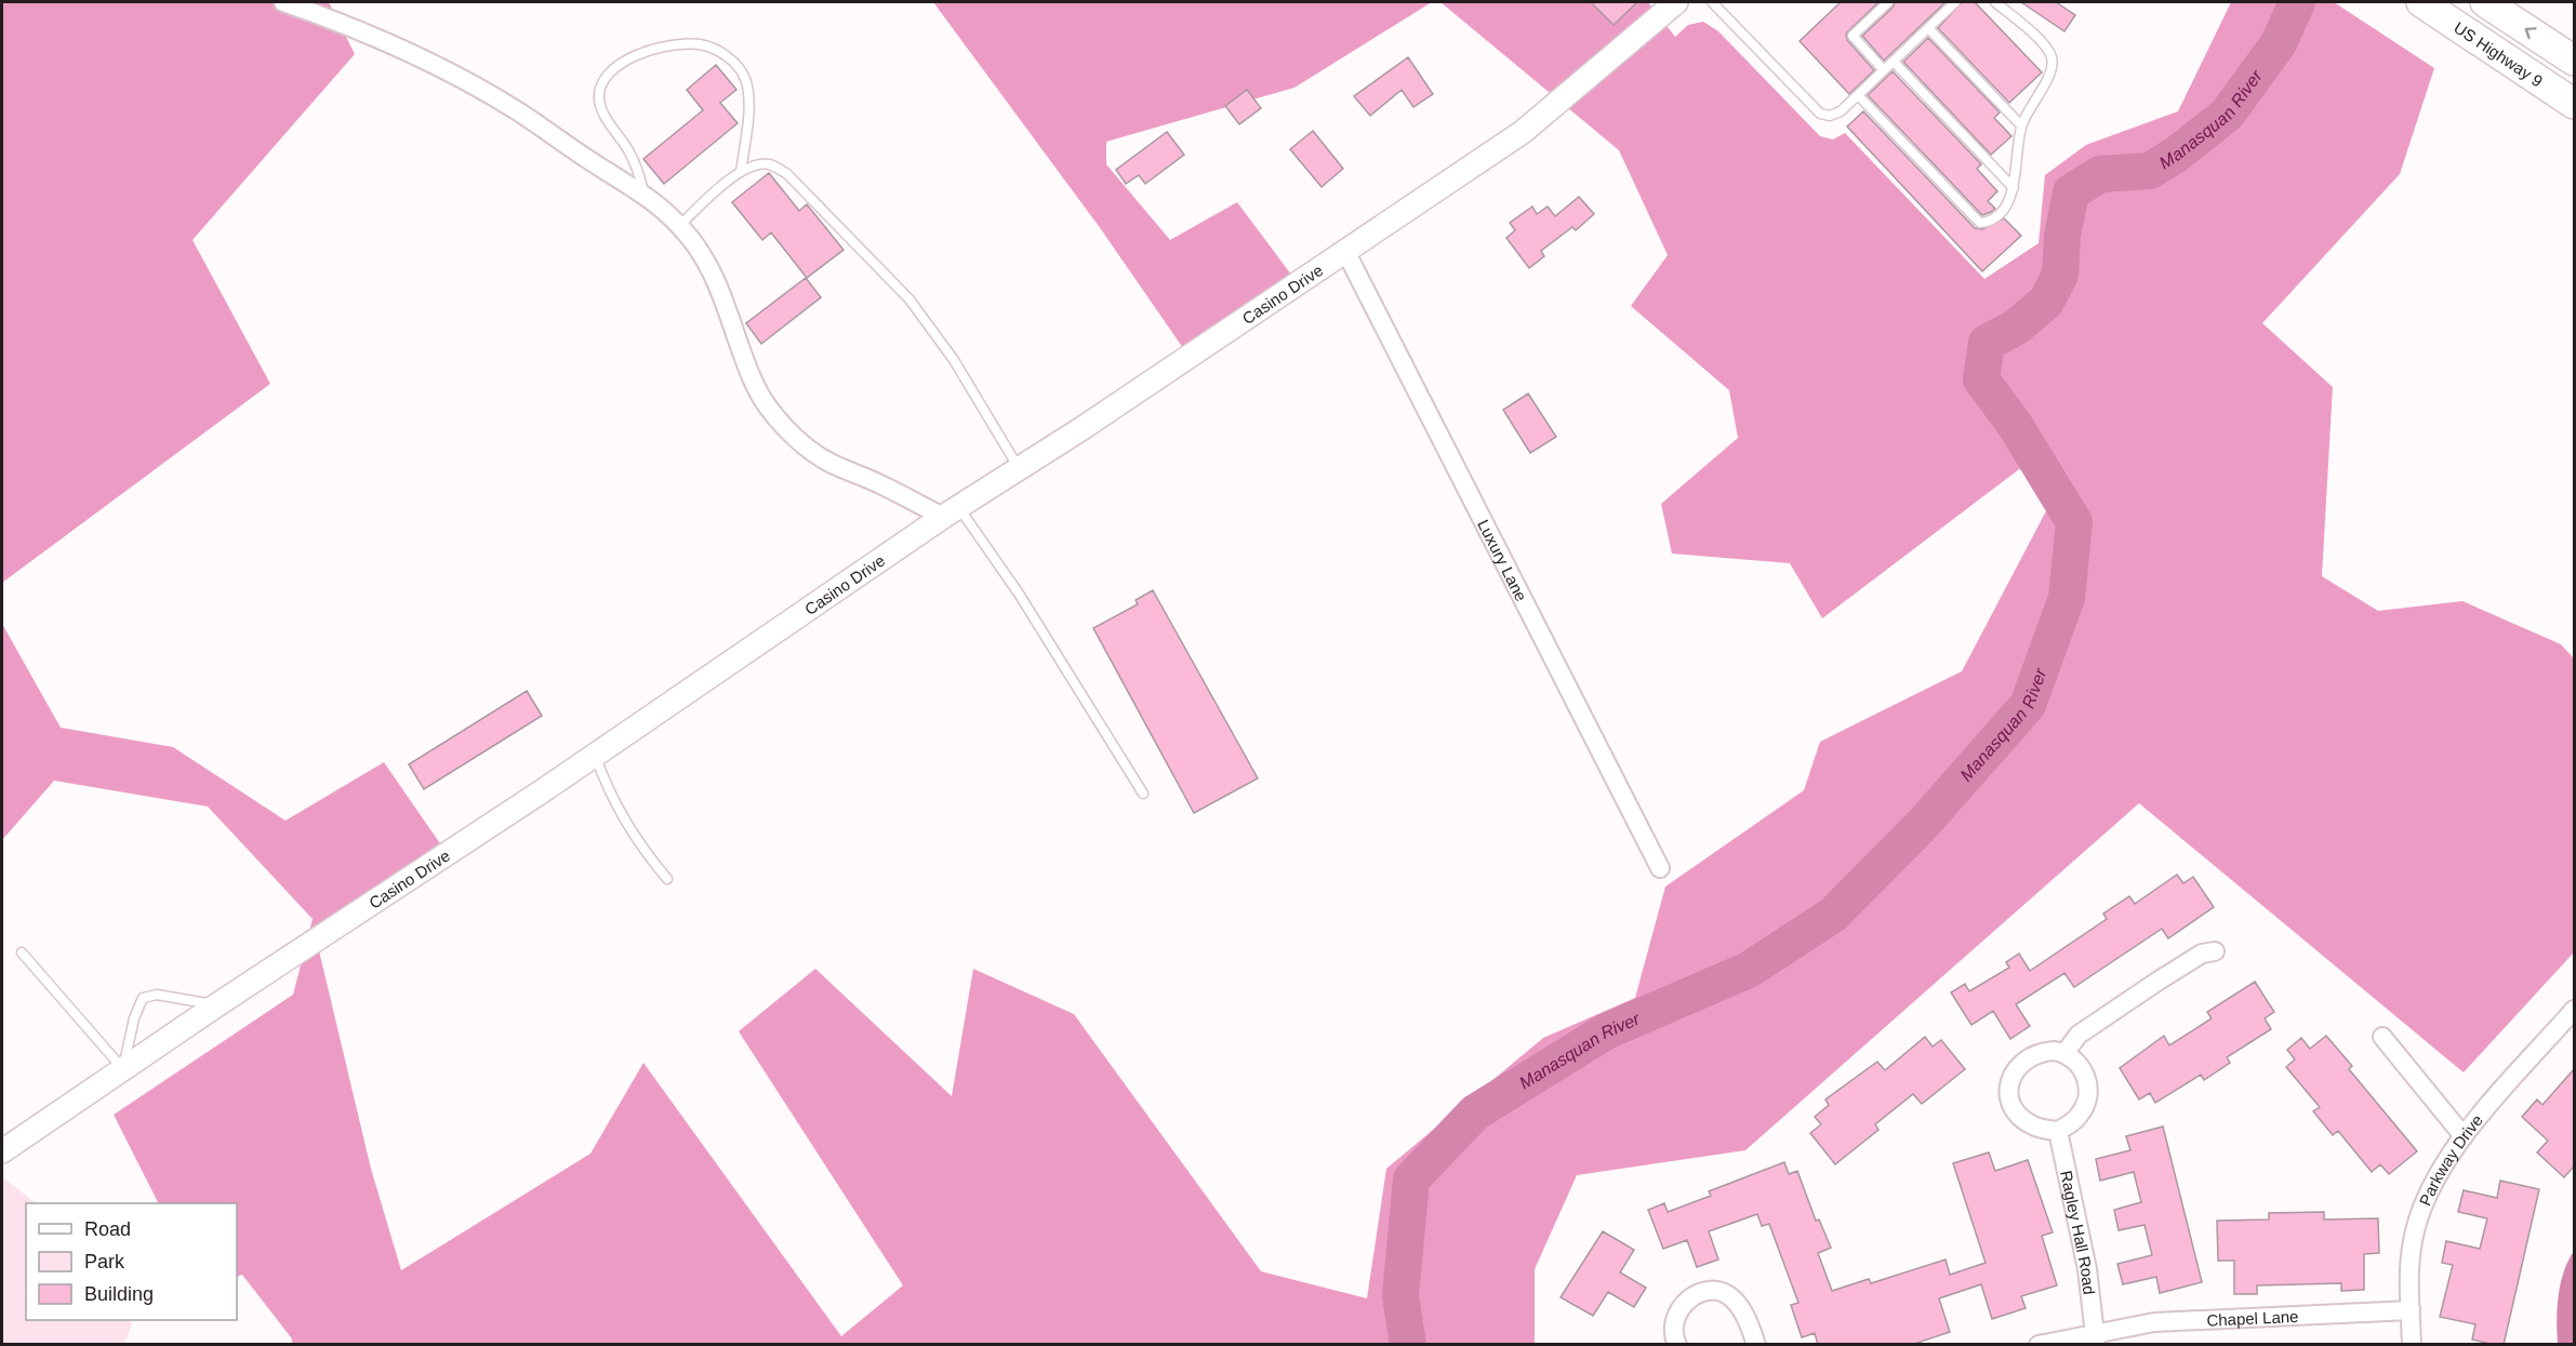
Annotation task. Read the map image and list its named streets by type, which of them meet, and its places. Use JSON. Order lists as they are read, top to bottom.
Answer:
{
  "streets": {
    "highway": ["US Highway 9"],
    "street": [
      "Casino Drive",
      "Luxury Lane",
      "Parkway Drive",
      "Ragley Hall Road",
      "Chapel Lane"
    ]
  },
  "crossings": [
    ["Casino Drive", "Luxury Lane"],
    ["Parkway Drive", "Chapel Lane"],
    ["Ragley Hall Road", "Chapel Lane"]
  ],
  "water": ["Manasquan River"],
  "legend": ["Road", "Park", "Building"]
}
